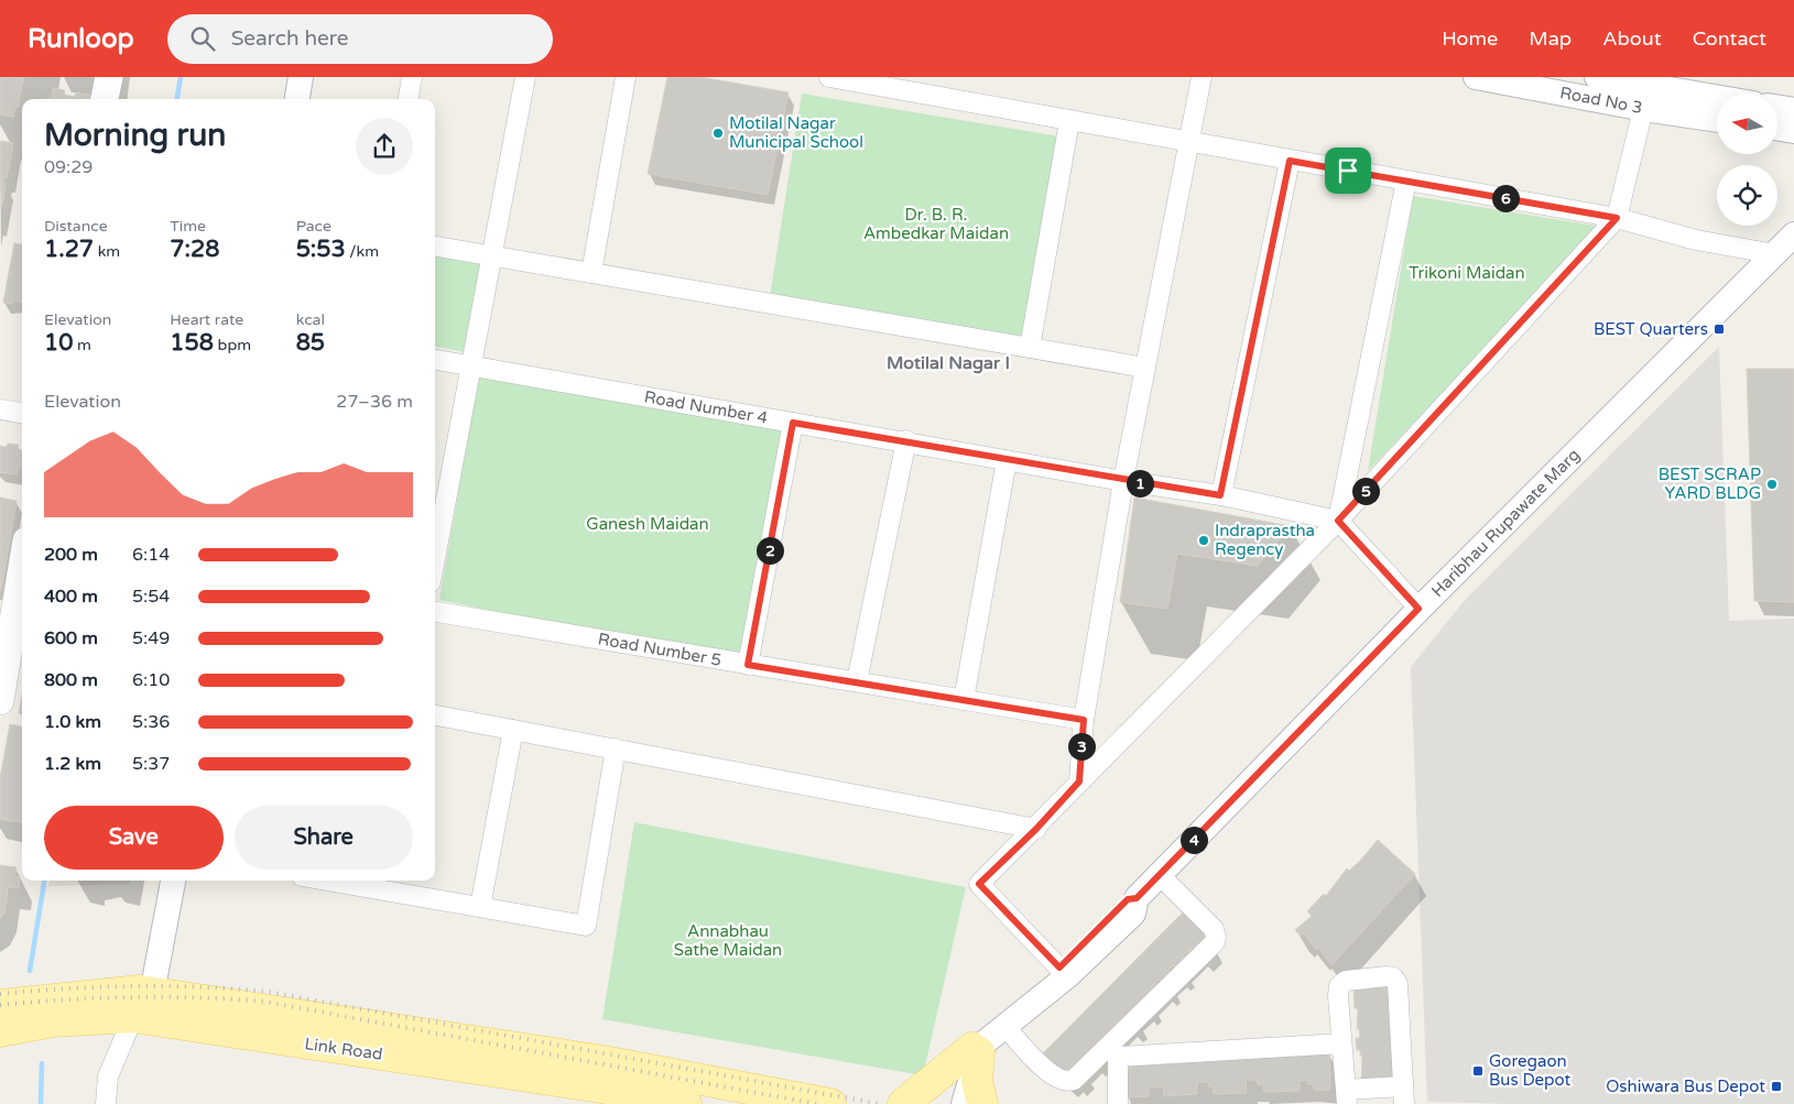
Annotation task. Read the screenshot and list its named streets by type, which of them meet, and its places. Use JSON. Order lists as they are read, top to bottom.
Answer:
{
  "streets": {
    "main road": ["Link Road"],
    "street": [
      "Road No 3",
      "Road Number 4",
      "Haribhau Rupawate Marg",
      "Road Number 5"
    ]
  },
  "districts": ["Motilal Nagar I"],
  "parks": [
    "Dr. B. R. Ambedkar Maidan",
    "Trikoni Maidan",
    "Ganesh Maidan",
    "Annabhau Sathe Maidan"
  ],
  "places": {
    "other": ["Motilal Nagar Municipal School", "BEST SCRAP YARD BLDG", "Indraprastha Regency"],
    "transit": ["BEST Quarters", "Goregaon Bus Depot", "Oshiwara Bus Depot"]
  },
  "north": "left",
  "page": {
    "header": "Runloop",
    "search": "Search here",
    "nav": [
      "Home",
      "Map",
      "About",
      "Contact"
    ],
    "heading": ["Morning run", "09:29"],
    "pins": [
      "6",
      "1",
      "5",
      "2",
      "3",
      "4"
    ],
    "stats": [
      ["Distance", "1.27 km"],
      ["Time", "7:28"],
      ["Pace", "5:53 /km"],
      ["Elevation", "10 m"],
      ["Heart rate", "158 bpm"],
      ["kcal", "85"]
    ],
    "chart": ["Elevation", "27–36 m"],
    "list": [
      {
        "name": "200 m",
        "note": "6:14"
      },
      {
        "name": "400 m",
        "note": "5:54"
      },
      {
        "name": "600 m",
        "note": "5:49"
      },
      {
        "name": "800 m",
        "note": "6:10"
      },
      {
        "name": "1.0 km",
        "note": "5:36"
      },
      {
        "name": "1.2 km",
        "note": "5:37"
      }
    ],
    "buttons": ["Save", "Share"]
  }
}
